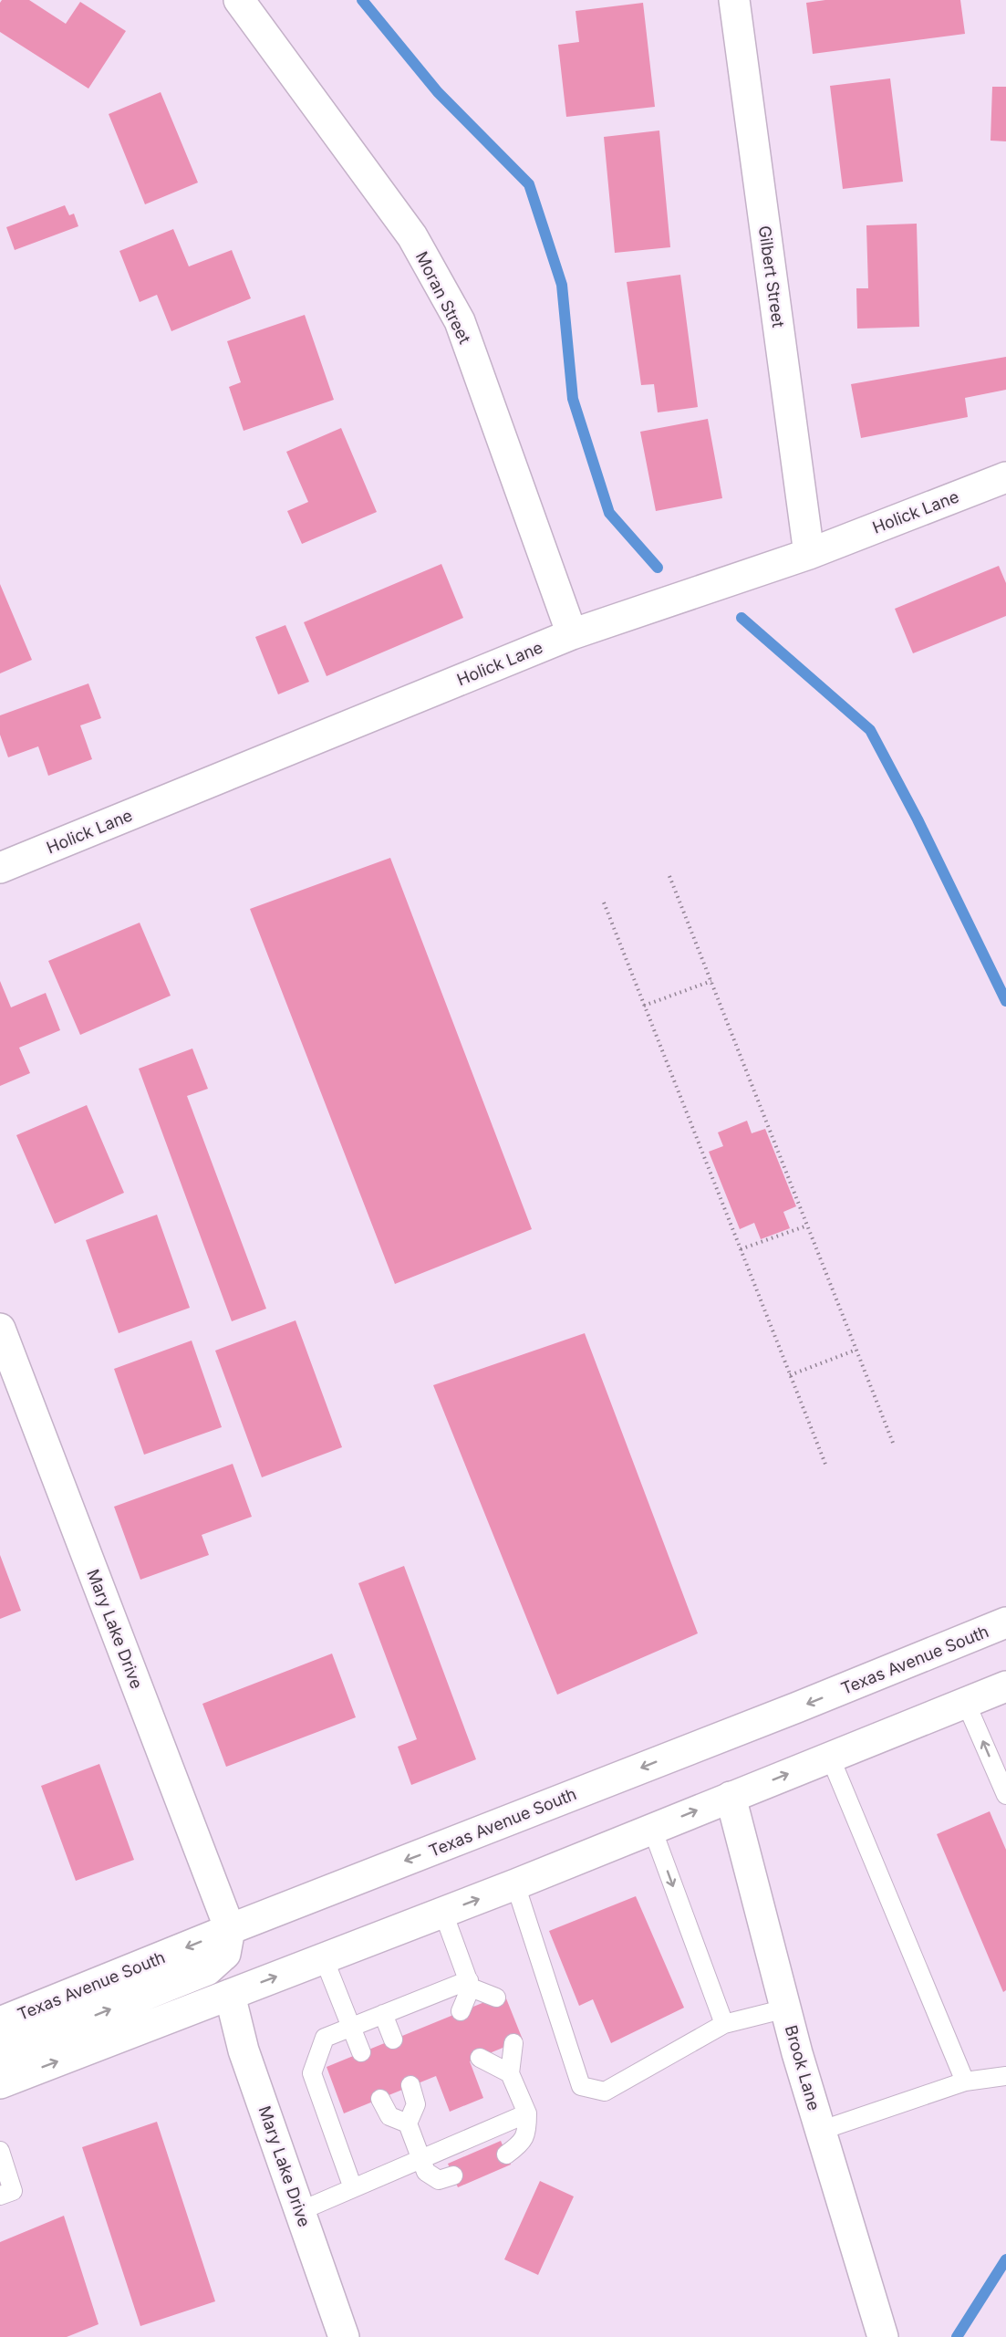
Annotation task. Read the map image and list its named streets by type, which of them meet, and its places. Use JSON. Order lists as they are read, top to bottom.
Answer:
{
  "streets": {
    "street": [
      "Gilbert Street",
      "Moran Street",
      "Holick Lane",
      "Mary Lake Drive",
      "Texas Avenue South",
      "Brook Lane"
    ]
  },
  "crossings": [
    ["Gilbert Street", "Holick Lane"],
    ["Moran Street", "Holick Lane"],
    ["Mary Lake Drive", "Texas Avenue South"]
  ]
}
